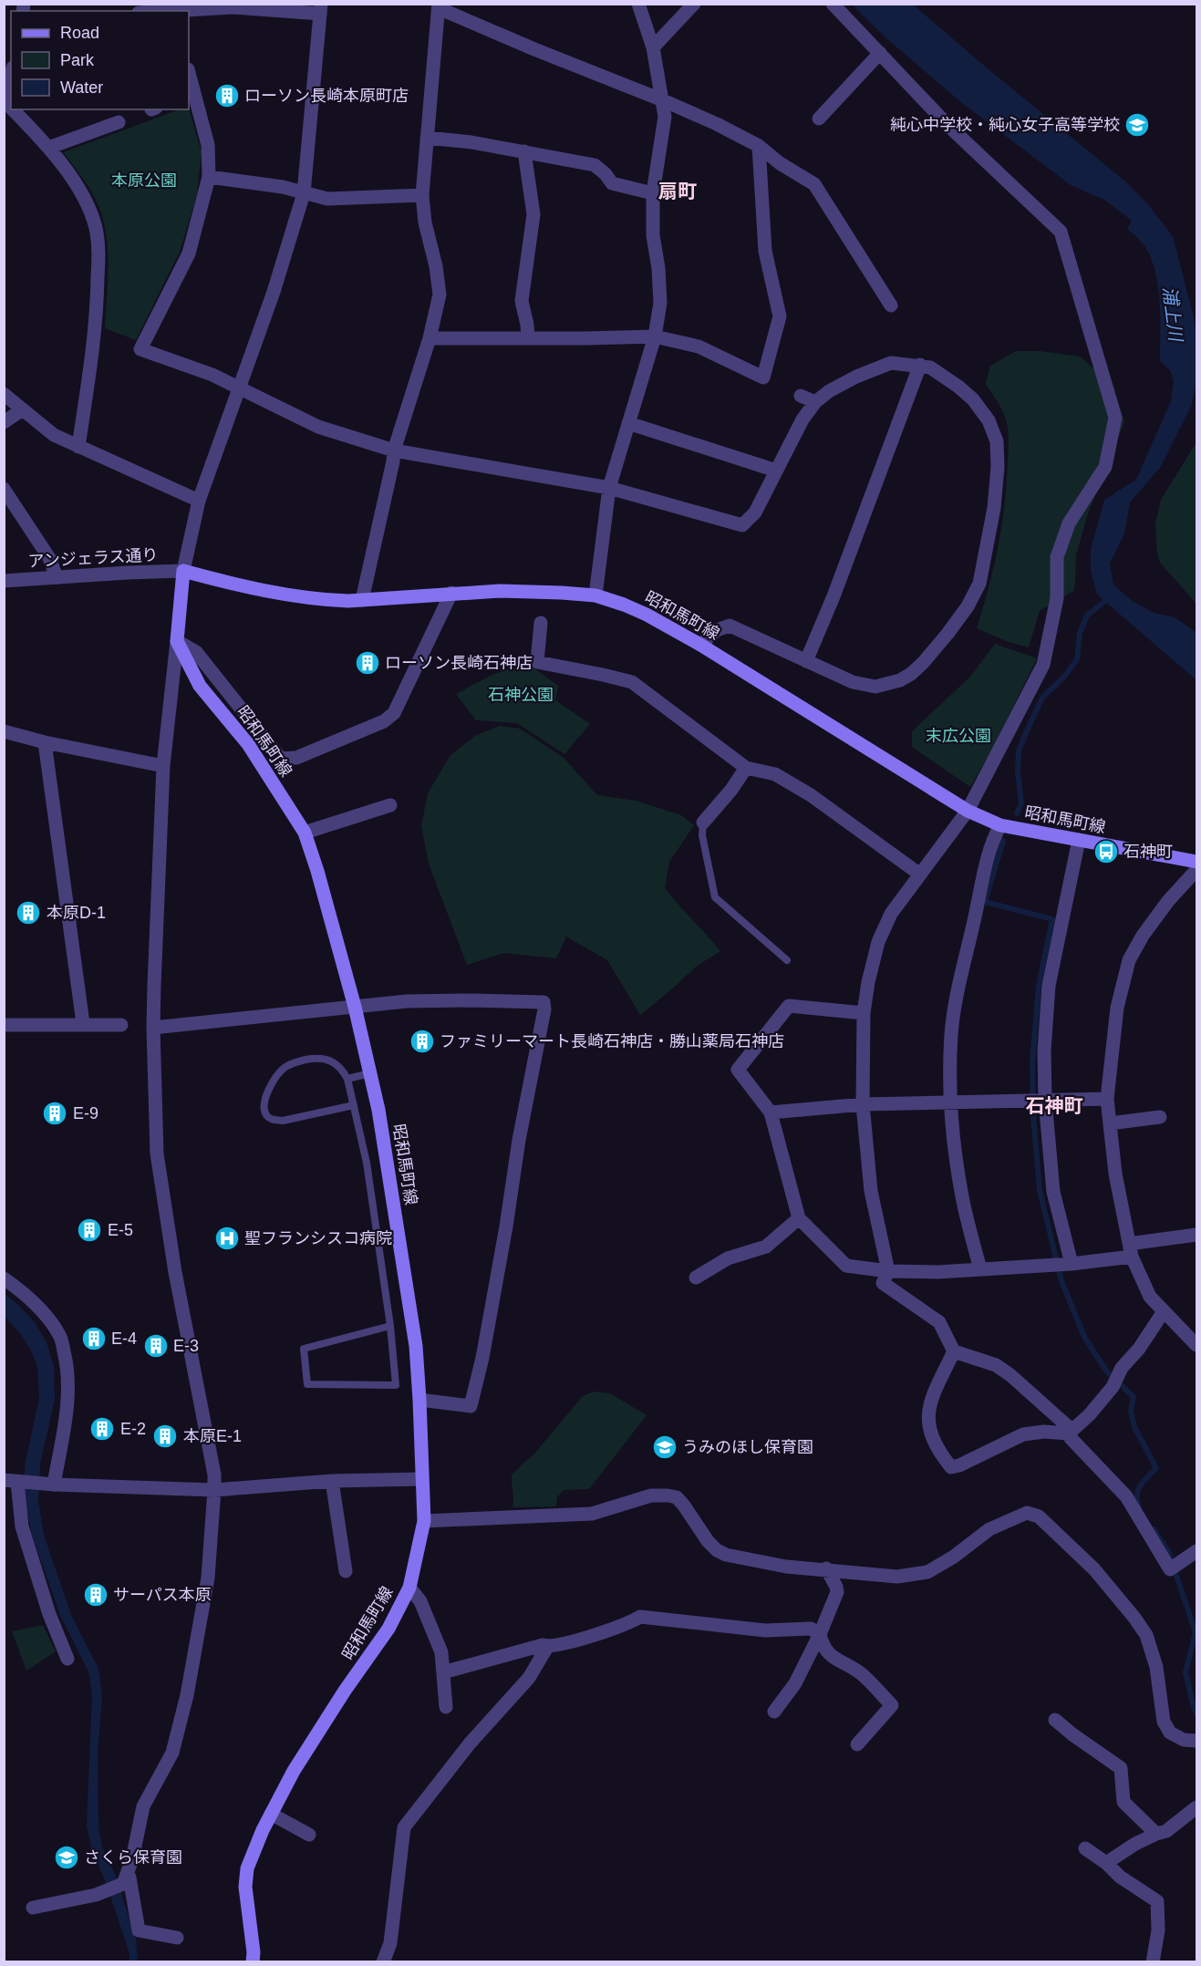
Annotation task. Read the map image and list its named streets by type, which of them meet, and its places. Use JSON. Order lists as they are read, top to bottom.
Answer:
{
  "streets": {
    "main road": ["昭和馬町線"],
    "street": ["アンジェラス通り"]
  },
  "crossings": [
    ["アンジェラス通り", "昭和馬町線"]
  ],
  "districts": ["扇町", "石神町"],
  "water": ["浦上川"],
  "parks": ["本原公園", "石神公園", "末広公園"],
  "places": {
    "building": [
      "ローソン長崎本原町店",
      "ローソン長崎石神店",
      "本原D-1",
      "ファミリーマート長崎石神店・勝山薬局石神店",
      "E-9",
      "E-5",
      "E-4",
      "E-3",
      "E-2",
      "本原E-1",
      "サーパス本原"
    ],
    "school or university": ["純心中学校・純心女子高等学校", "うみのほし保育園", "さくら保育園"],
    "bus stop": ["石神町"],
    "hospital": ["聖フランシスコ病院"]
  },
  "legend": ["Road", "Park", "Water"]
}
